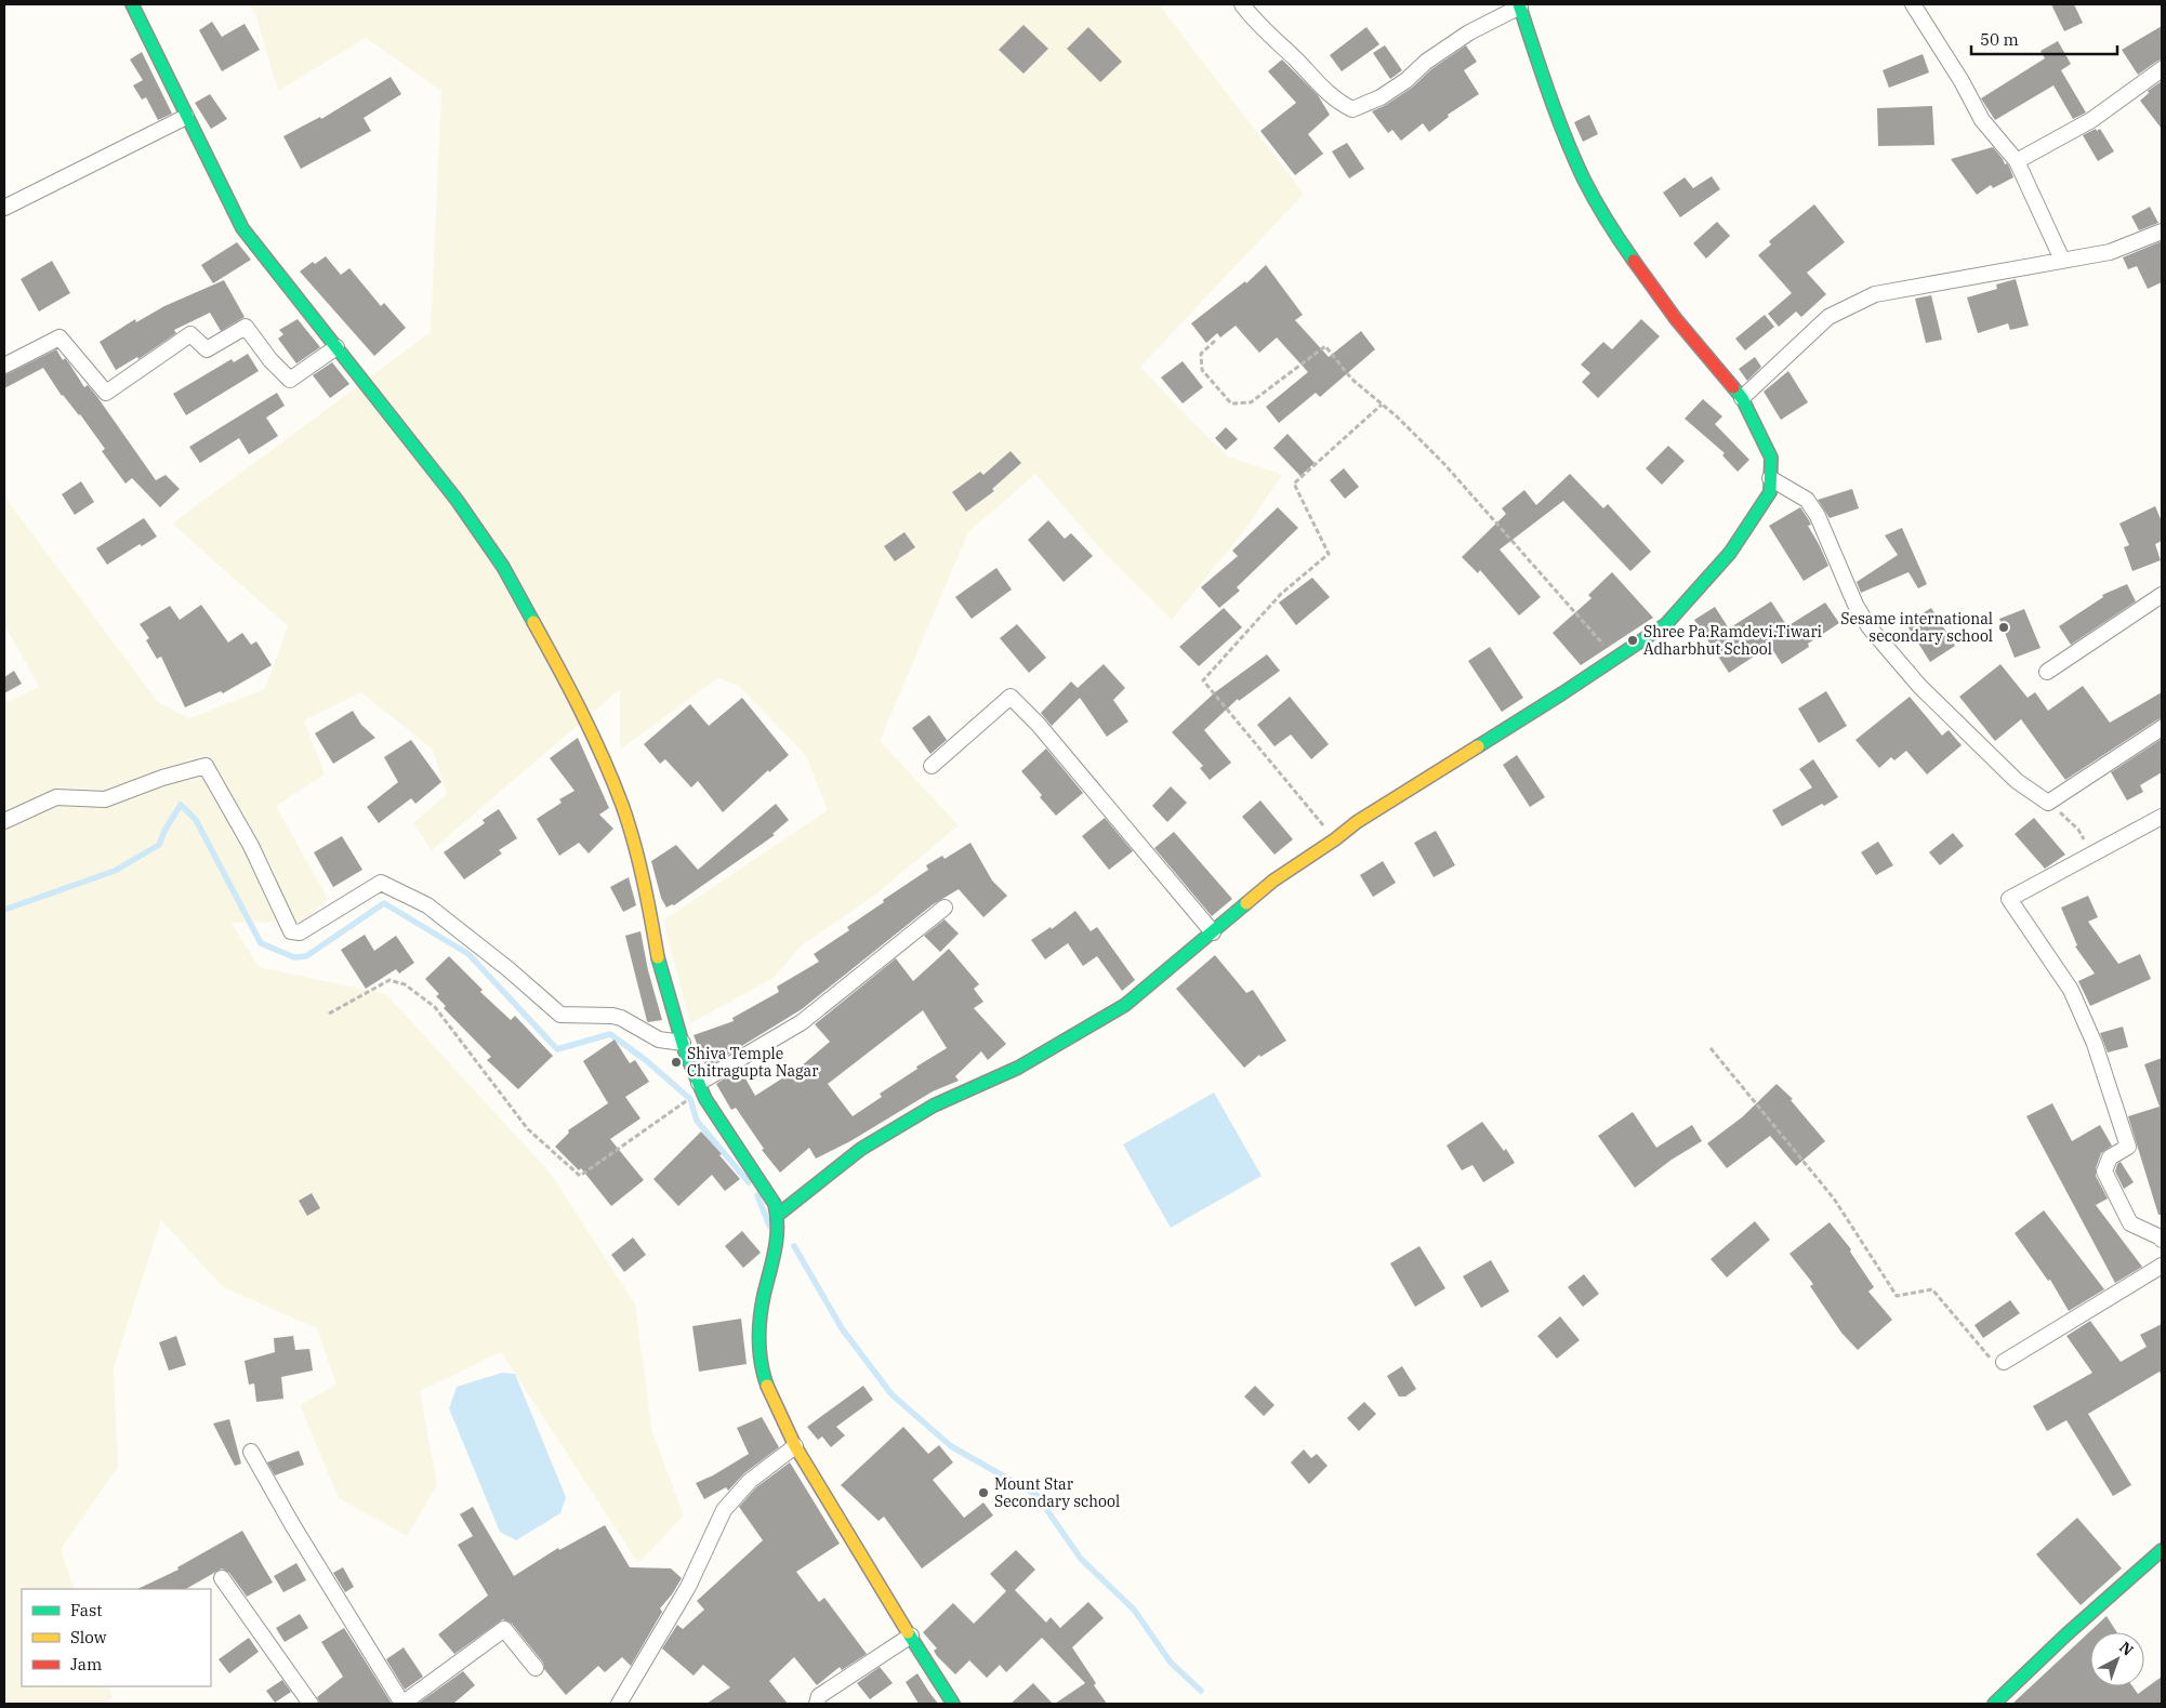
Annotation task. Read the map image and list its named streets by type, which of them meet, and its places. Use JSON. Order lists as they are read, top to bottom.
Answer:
{
  "places": [
    "Sesame international secondary school",
    "Shree Pa.Ramdevi.Tiwari Adharbhut School",
    "Shiva Temple Chitragupta Nagar",
    "Mount Star Secondary school"
  ],
  "legend": ["Fast", "Slow", "Jam"],
  "scale_bar": "50 m",
  "north": "top right"
}
